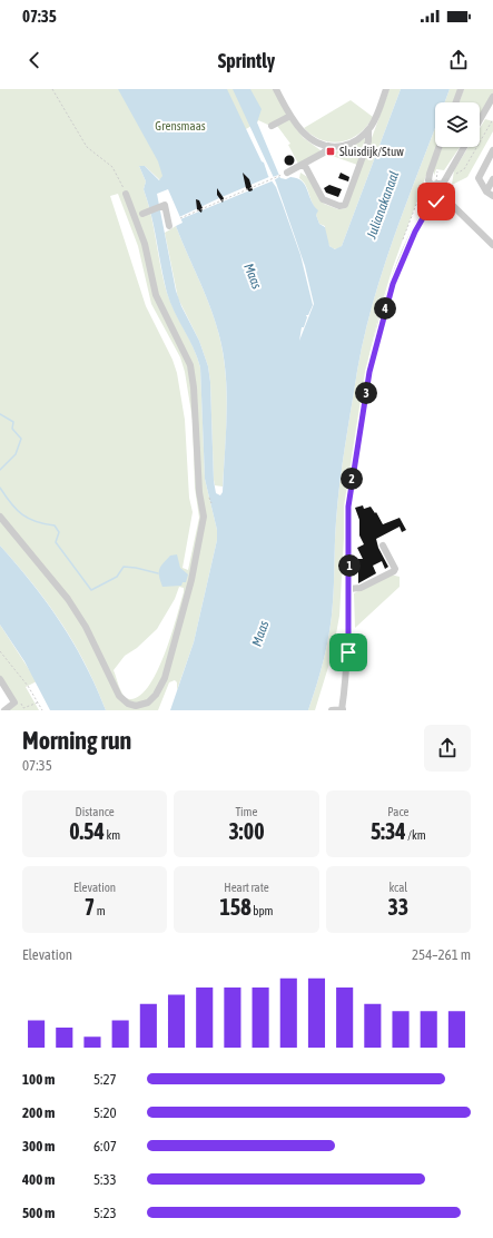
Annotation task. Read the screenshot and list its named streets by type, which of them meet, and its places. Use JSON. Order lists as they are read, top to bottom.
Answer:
{
  "water": ["Julianakanaal", "Maas"],
  "parks": ["Grensmaas"],
  "places": {
    "transit": ["Sluisdijk/Stuw"]
  },
  "page": {
    "status": "07:35",
    "header": "Sprintly",
    "pins": [
      "4",
      "3",
      "2",
      "1"
    ],
    "heading": ["Morning run", "07:35"],
    "stats": [
      ["Distance", "0.54 km"],
      ["Time", "3:00"],
      ["Pace", "5:34 /km"],
      ["Elevation", "7 m"],
      ["Heart rate", "158 bpm"],
      ["kcal", "33"]
    ],
    "chart": ["Elevation", "254–261 m"],
    "list": [
      {
        "name": "100 m",
        "note": "5:27"
      },
      {
        "name": "200 m",
        "note": "5:20"
      },
      {
        "name": "300 m",
        "note": "6:07"
      },
      {
        "name": "400 m",
        "note": "5:33"
      },
      {
        "name": "500 m",
        "note": "5:23"
      }
    ]
  }
}
